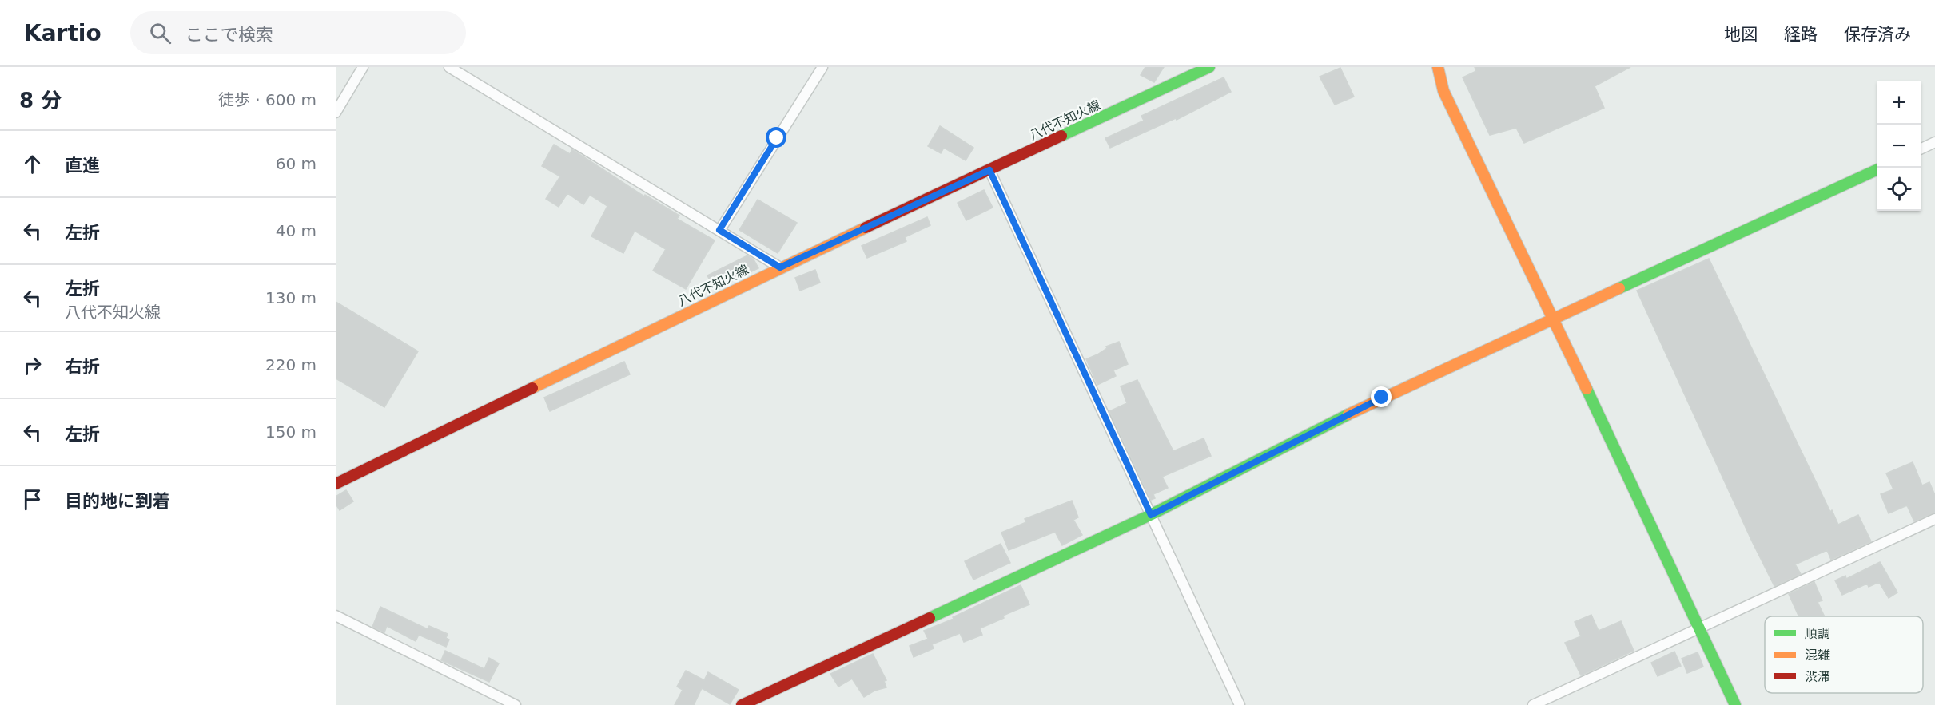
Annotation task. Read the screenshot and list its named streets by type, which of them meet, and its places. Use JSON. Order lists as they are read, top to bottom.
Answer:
{
  "streets": {
    "main road": ["八代不知火線"]
  },
  "legend": ["順調", "混雑", "渋滞"],
  "page": {
    "header": "Kartio",
    "search": "ここで検索",
    "nav": ["地図", "経路", "保存済み"],
    "heading": ["8 分", "徒歩 · 600 m"],
    "map_buttons": ["+", "−"],
    "list": [
      ["直進", "60 m"],
      ["左折", "40 m"],
      ["左折", "八代不知火線", "130 m"],
      ["右折", "220 m"],
      ["左折", "150 m"],
      "目的地に到着"
    ]
  }
}
